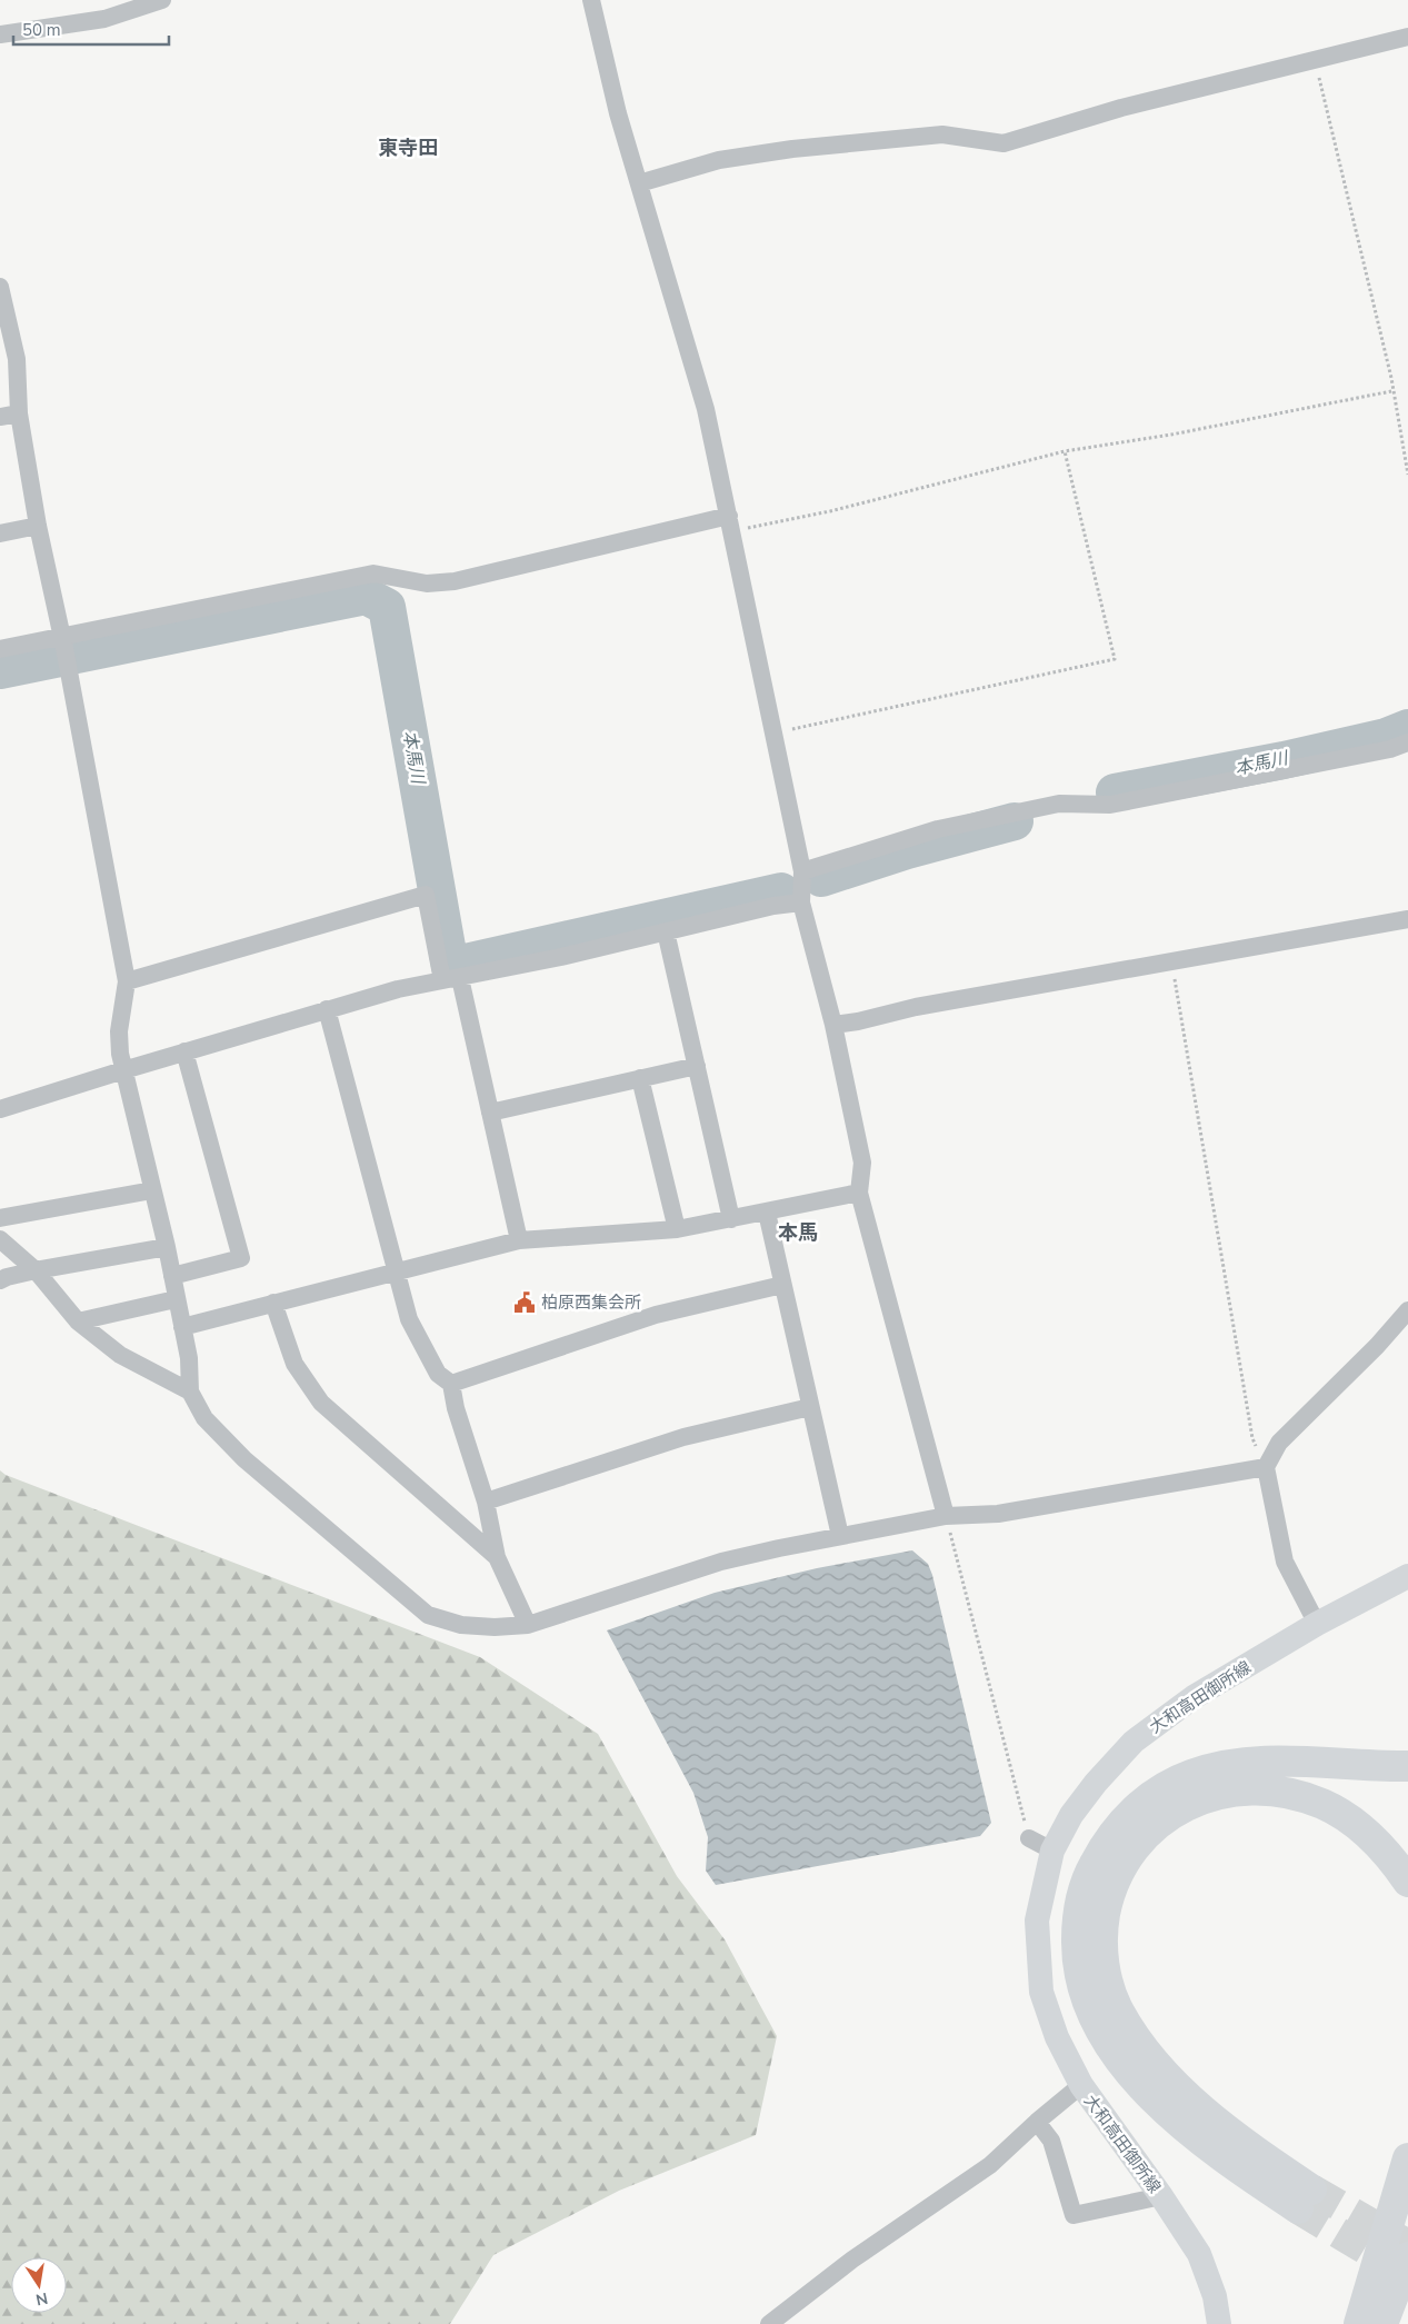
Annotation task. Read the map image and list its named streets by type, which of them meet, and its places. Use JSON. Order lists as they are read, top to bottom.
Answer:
{
  "streets": {
    "main road": ["大和高田御所線"]
  },
  "districts": ["東寺田", "本馬"],
  "water": ["本馬川"],
  "places": {
    "public building": ["柏原西集会所"]
  },
  "scale_bar": "50 m",
  "north": "bottom"
}
